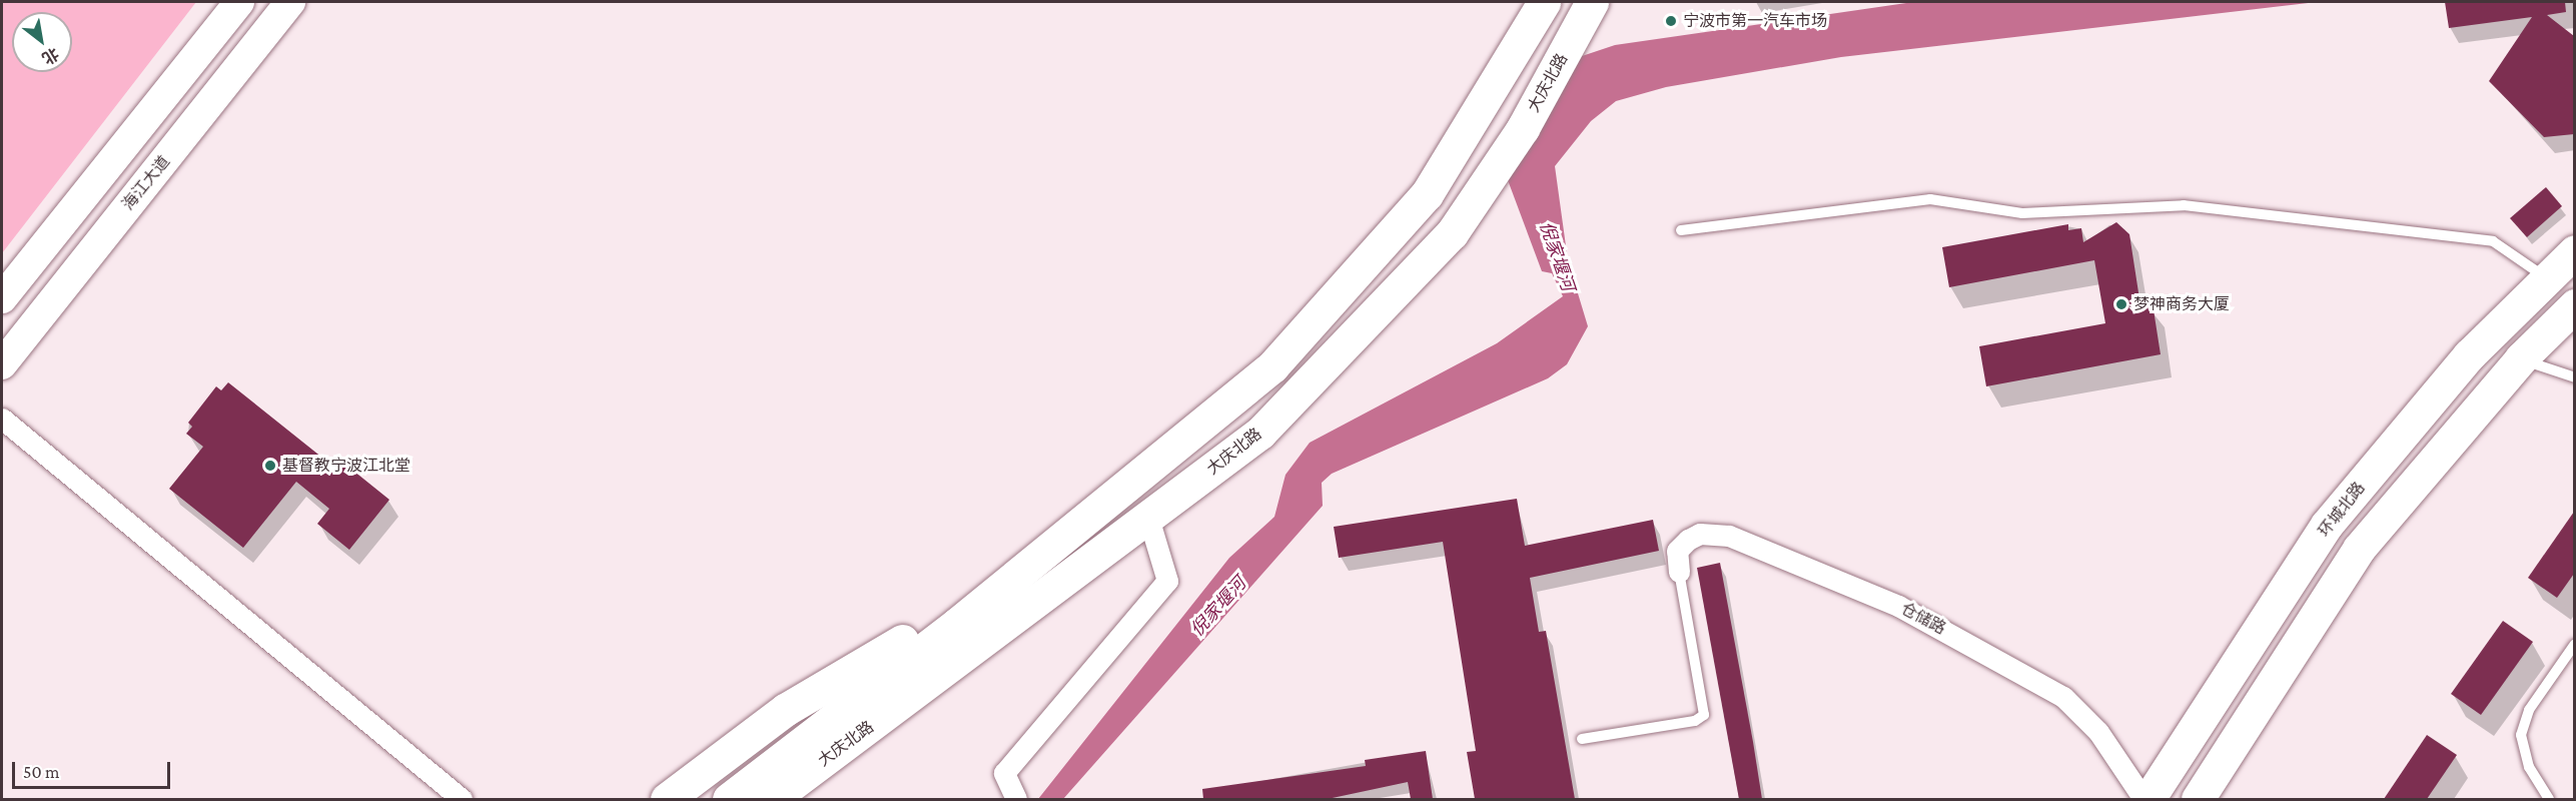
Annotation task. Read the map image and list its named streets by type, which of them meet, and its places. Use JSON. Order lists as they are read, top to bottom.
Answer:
{
  "streets": {
    "main road": ["大庆北路", "海江大道", "环城北路"],
    "street": ["仓储路"]
  },
  "water": ["倪家堰河"],
  "places": ["宁波市第一汽车市场", "梦神商务大厦", "基督教宁波江北堂"],
  "scale_bar": "50 m",
  "north": "bottom right"
}
